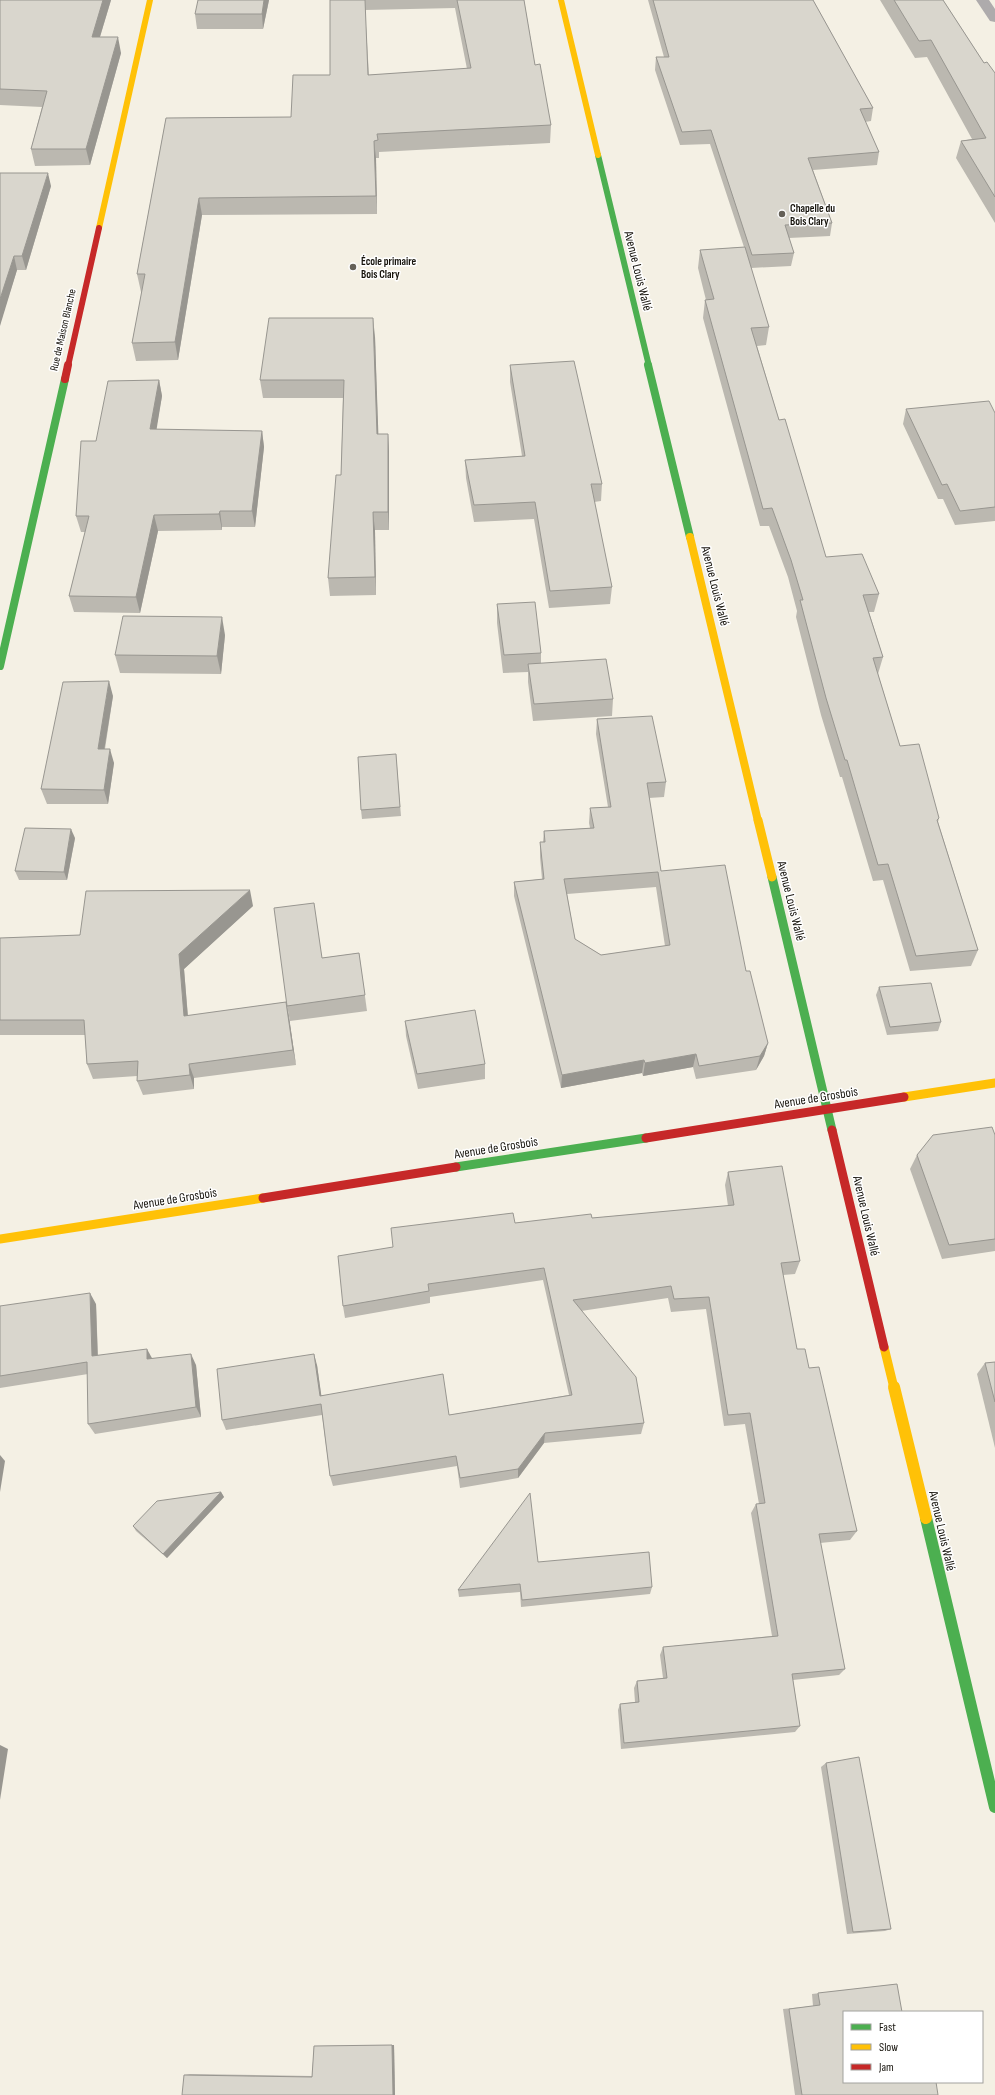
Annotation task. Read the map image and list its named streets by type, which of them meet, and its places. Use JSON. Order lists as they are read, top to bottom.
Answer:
{
  "streets": {
    "street": ["Avenue Louis Wallé", "Rue de Maison Blanche", "Avenue de Grosbois"]
  },
  "crossings": [
    ["Avenue Louis Wallé", "Avenue de Grosbois"]
  ],
  "places": ["Chapelle du Bois Clary", "École primaire Bois Clary"],
  "legend": ["Fast", "Slow", "Jam"]
}
